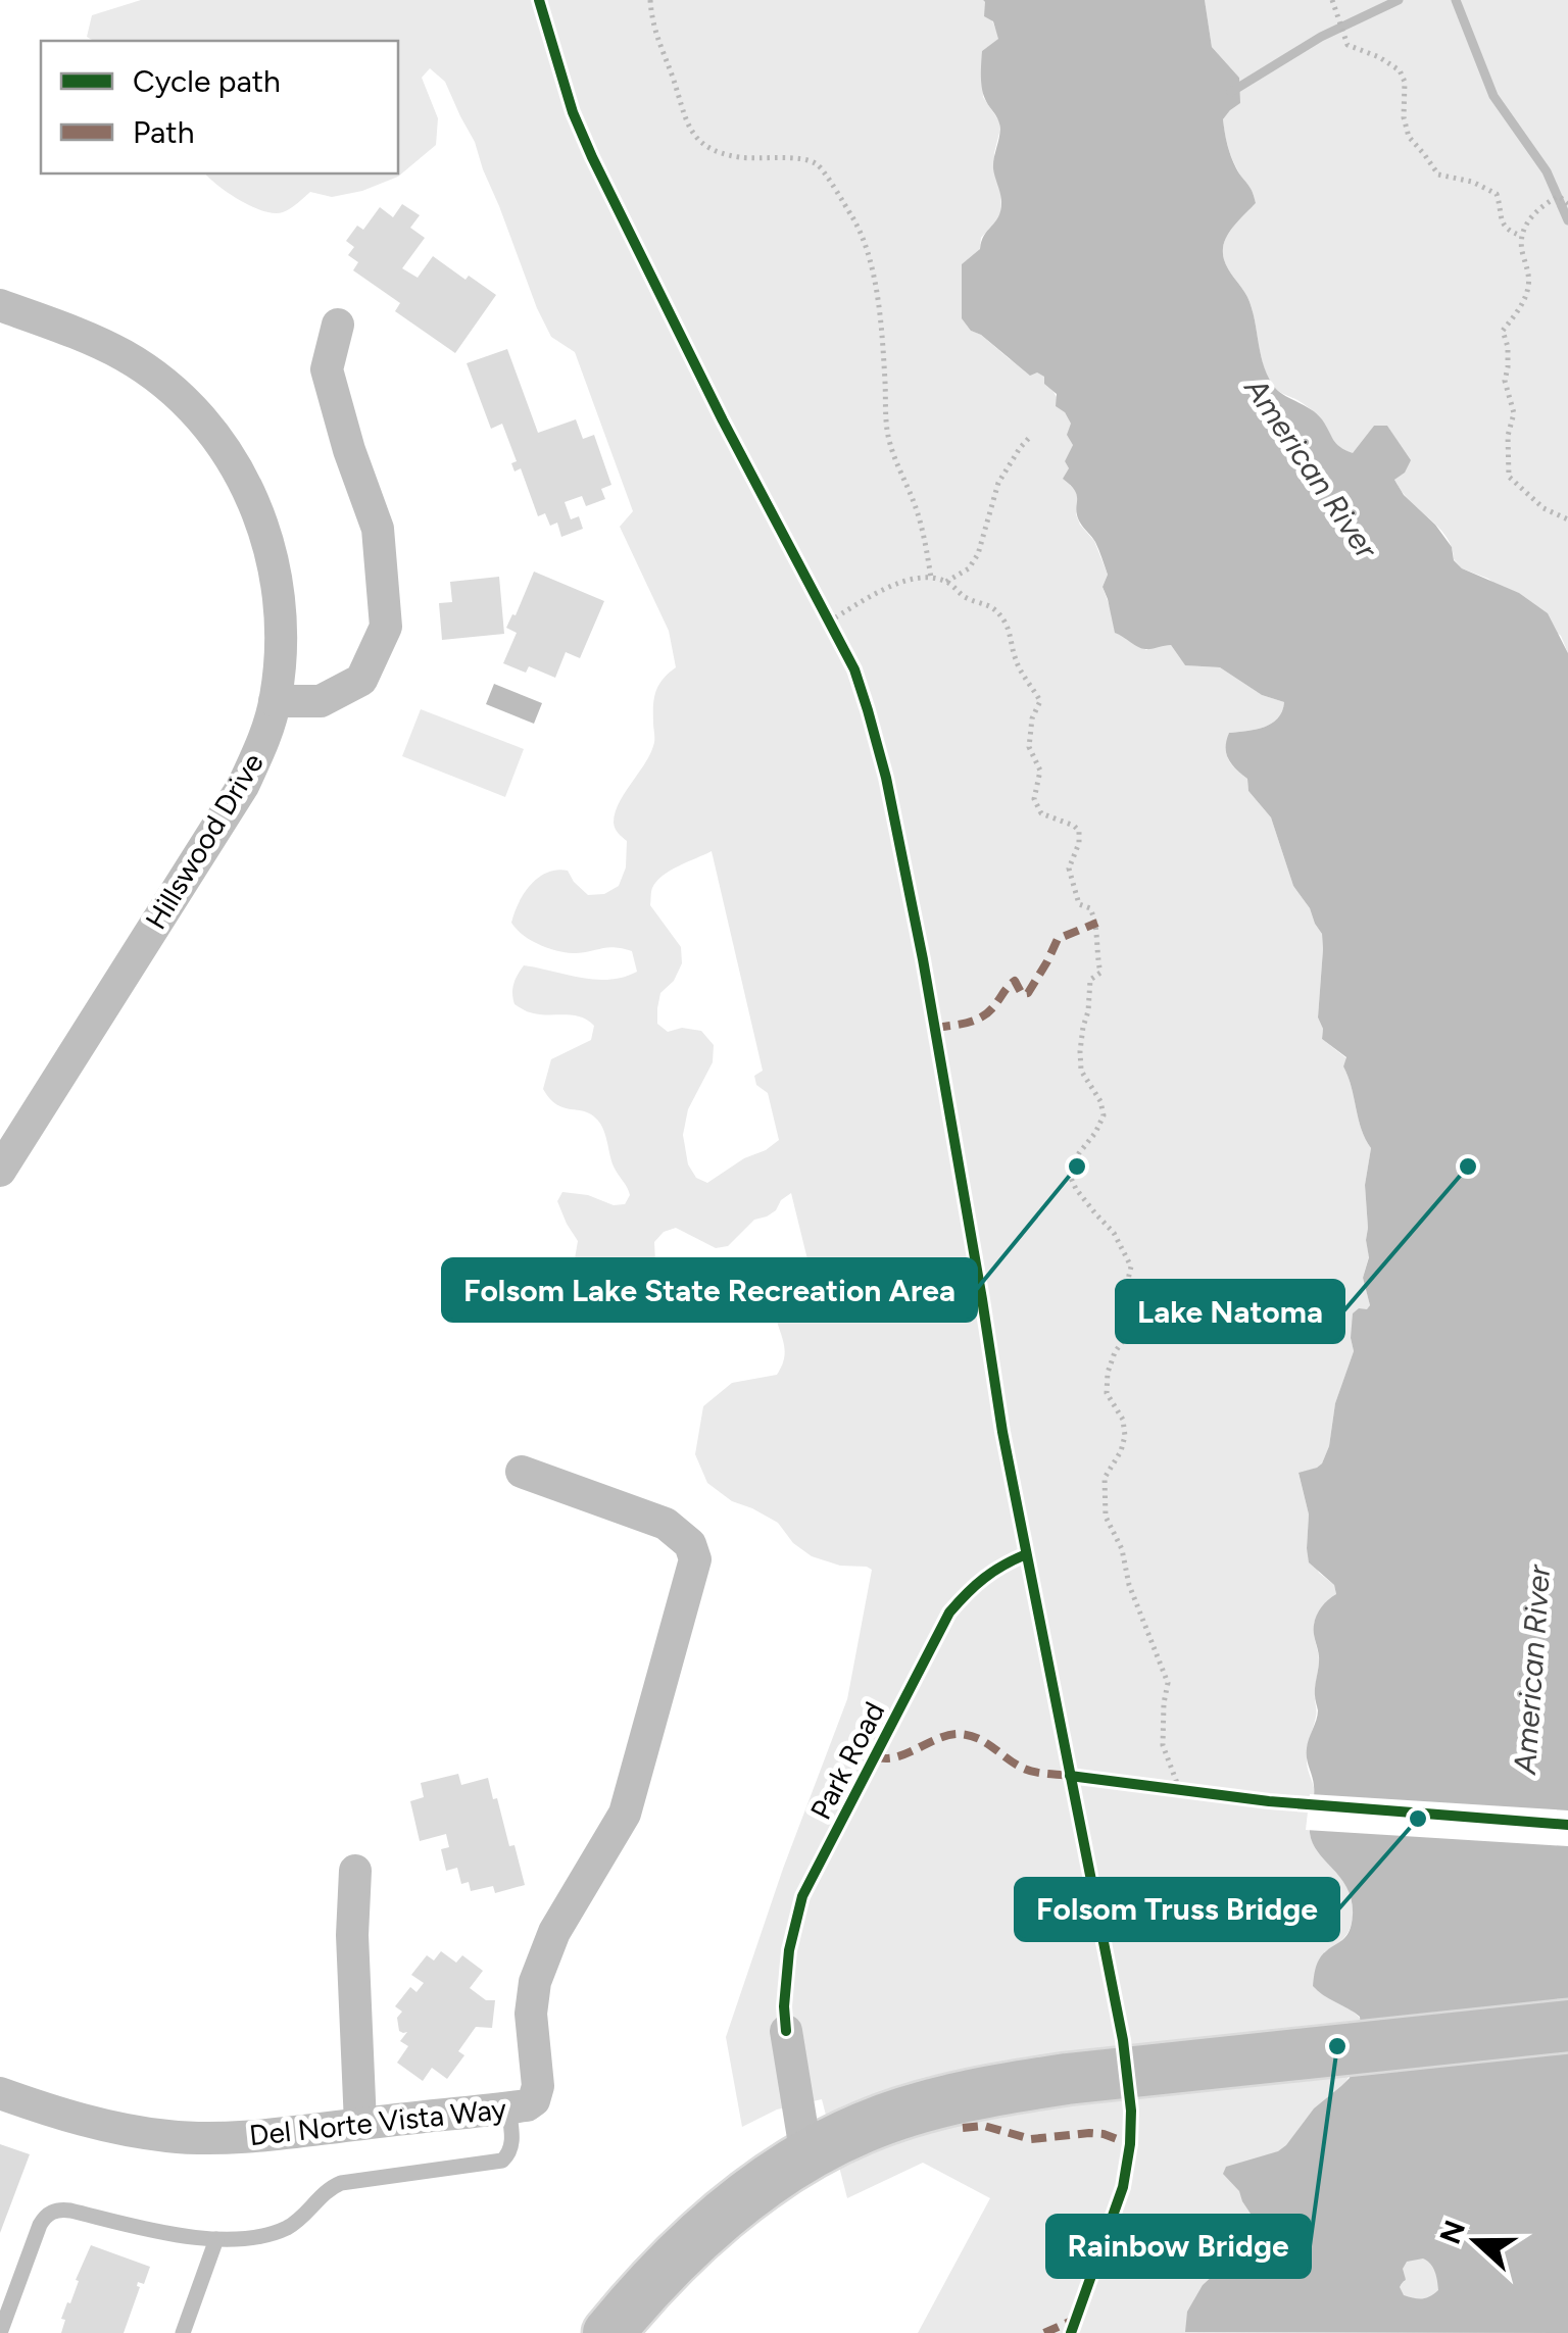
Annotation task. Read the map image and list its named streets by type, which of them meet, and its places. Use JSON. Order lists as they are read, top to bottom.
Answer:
{
  "streets": {
    "street": ["Hillswood Drive", "Del Norte Vista Way"],
    "cycle path": ["Park Road"]
  },
  "water": ["American River"],
  "places": [
    "Folsom Lake State Recreation Area",
    "Lake Natoma",
    "Folsom Truss Bridge",
    "Rainbow Bridge"
  ],
  "legend": ["Cycle path", "Path"],
  "north": "left"
}
